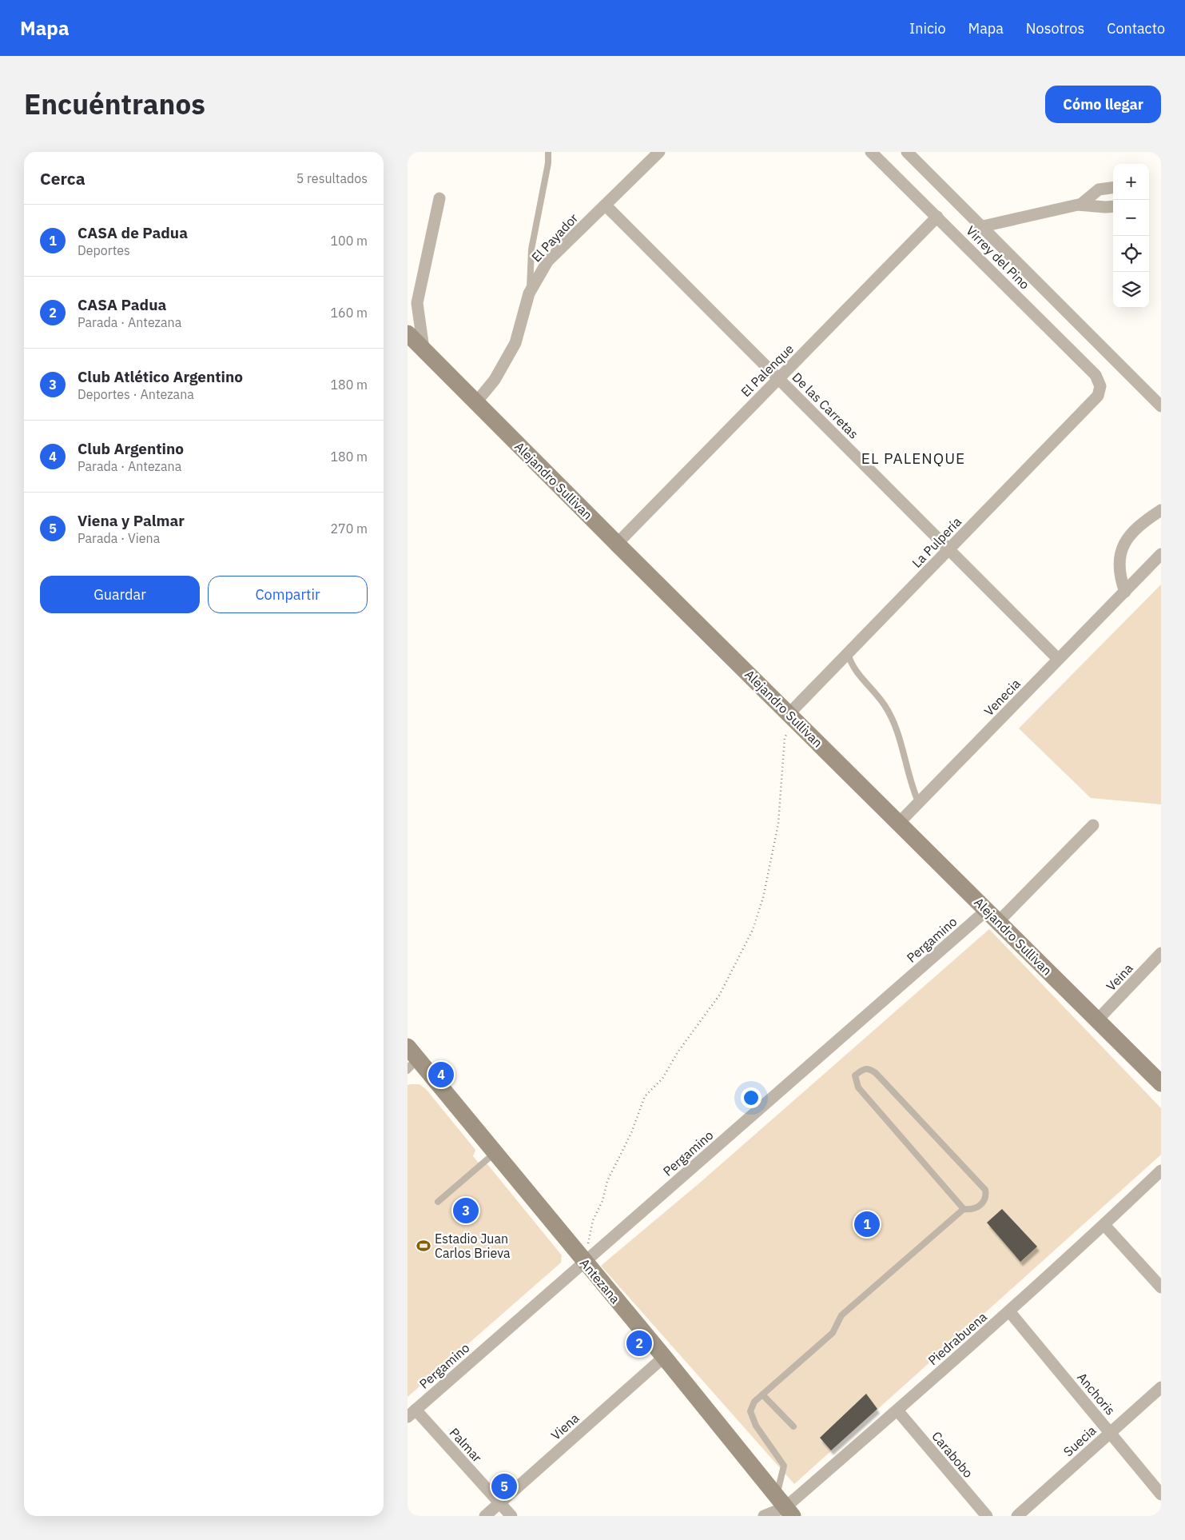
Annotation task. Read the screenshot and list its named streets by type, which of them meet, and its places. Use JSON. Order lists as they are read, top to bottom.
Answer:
{
  "streets": {
    "street": [
      "El Payador",
      "Virrey del Pino",
      "El Palenque",
      "De las Carretas",
      "Alejandro Sullivan",
      "La Pulpería",
      "Venecia",
      "Pergamino",
      "Veina",
      "Antezana",
      "Piedrabuena",
      "Anchoris",
      "Viena",
      "Suecia",
      "Palmar",
      "Carabobo"
    ]
  },
  "crossings": [
    ["El Payador", "De las Carretas"],
    ["El Payador", "Alejandro Sullivan"],
    ["Virrey del Pino", "El Palenque"],
    ["Virrey del Pino", "La Pulpería"],
    ["El Palenque", "De las Carretas"],
    ["El Palenque", "Alejandro Sullivan"],
    ["De las Carretas", "La Pulpería"],
    ["De las Carretas", "Venecia"],
    ["Alejandro Sullivan", "La Pulpería"],
    ["Alejandro Sullivan", "Venecia"],
    ["Alejandro Sullivan", "Pergamino"],
    ["Alejandro Sullivan", "Veina"],
    ["Pergamino", "Antezana"],
    ["Pergamino", "Palmar"],
    ["Antezana", "Piedrabuena"],
    ["Antezana", "Viena"],
    ["Piedrabuena", "Anchoris"],
    ["Piedrabuena", "Carabobo"],
    ["Anchoris", "Suecia"],
    ["Viena", "Palmar"]
  ],
  "districts": ["EL PALENQUE"],
  "places": {
    "sports": ["Estadio Juan Carlos Brieva"]
  },
  "page": {
    "header": "Mapa",
    "nav": [
      "Inicio",
      "Mapa",
      "Nosotros",
      "Contacto"
    ],
    "title": "Encuéntranos",
    "buttons": [
      "Cómo llegar",
      ["Guardar", "Compartir"]
    ],
    "heading": ["Cerca", "5 resultados"],
    "map_buttons": ["+", "−"],
    "list": [
      {
        "mark": "1",
        "name": "CASA de Padua",
        "note": "Deportes",
        "value": "100 m"
      },
      {
        "mark": "2",
        "name": "CASA Padua",
        "note": "Parada · Antezana",
        "value": "160 m"
      },
      {
        "mark": "3",
        "name": "Club Atlético Argentino",
        "note": "Deportes · Antezana",
        "value": "180 m"
      },
      {
        "mark": "4",
        "name": "Club Argentino",
        "note": "Parada · Antezana",
        "value": "180 m"
      },
      {
        "mark": "5",
        "name": "Viena y Palmar",
        "note": "Parada · Viena",
        "value": "270 m"
      }
    ],
    "pins": [
      "4",
      "3",
      "1",
      "2",
      "5"
    ]
  }
}
